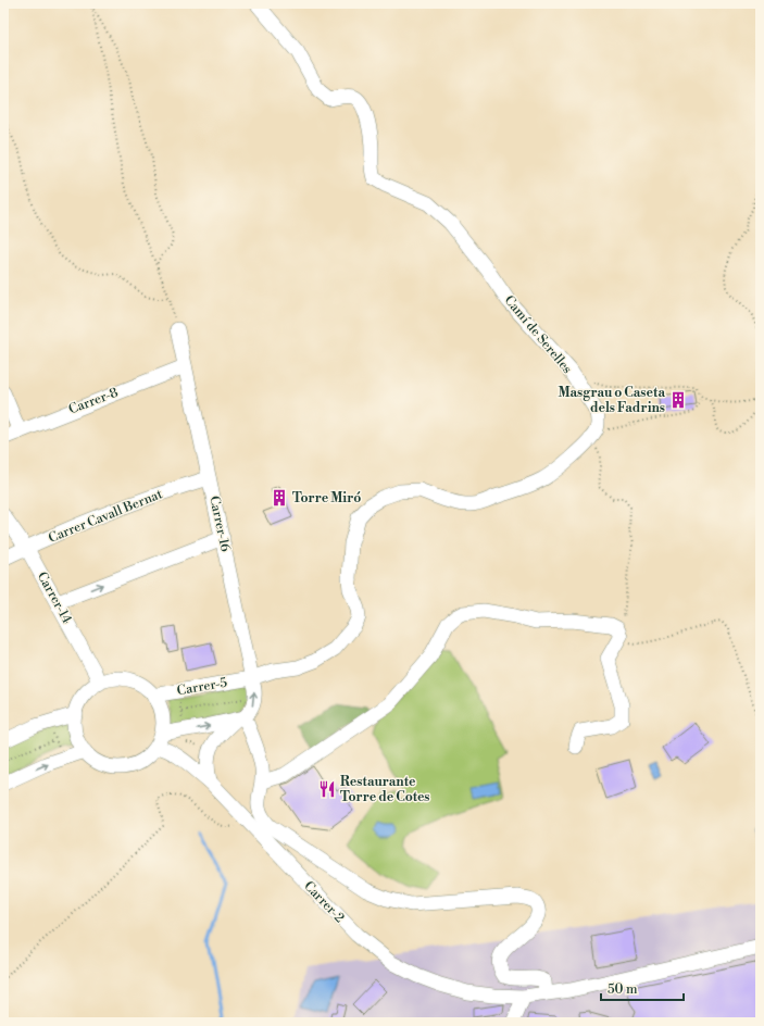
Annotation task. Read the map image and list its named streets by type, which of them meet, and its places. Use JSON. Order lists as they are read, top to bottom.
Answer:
{
  "streets": {
    "street": [
      "Camí de Serelles",
      "Carrer-8",
      "Carrer Cavall Bernat",
      "Carrer-16",
      "Carrer-14",
      "Carrer-5",
      "Carrer-2"
    ]
  },
  "crossings": [
    ["Carrer-8", "Carrer-16"],
    ["Carrer Cavall Bernat", "Carrer-16"],
    ["Carrer Cavall Bernat", "Carrer-14"],
    ["Carrer-16", "Carrer-5"],
    ["Carrer-14", "Carrer-5"],
    ["Carrer-14", "Carrer-2"],
    ["Carrer-5", "Carrer-2"]
  ],
  "places": {
    "building": ["Masgrau o Caseta dels Fadrins", "Torre Miró"],
    "restaurant": ["Restaurante Torre de Cotes"]
  },
  "scale_bar": "50 m"
}
